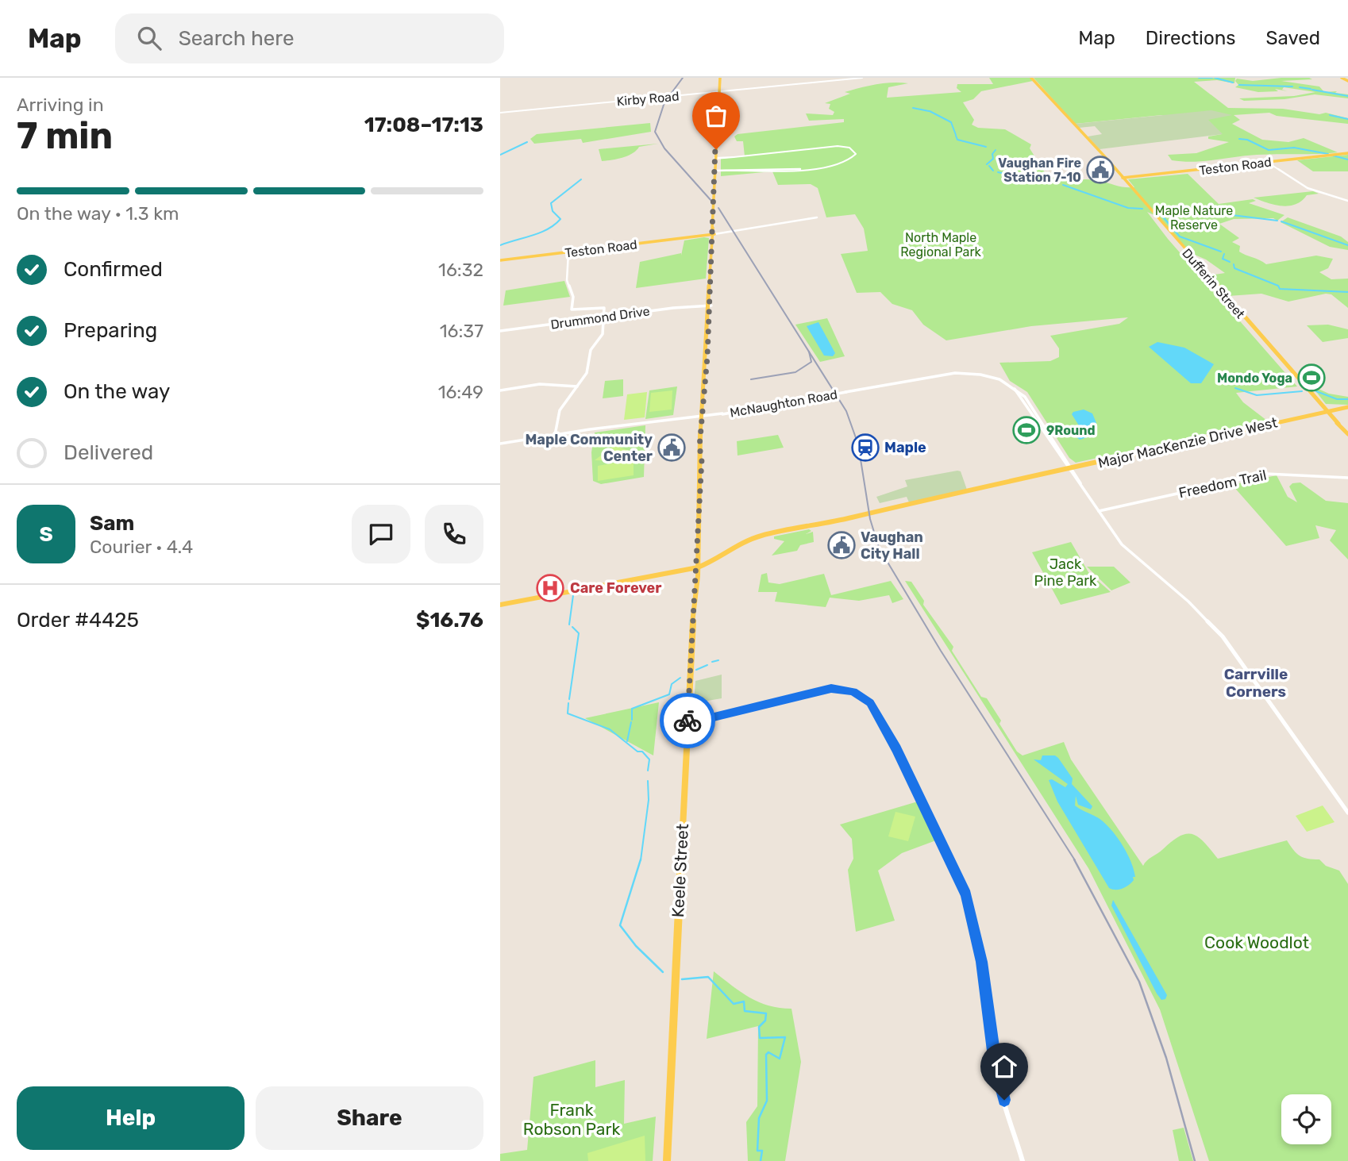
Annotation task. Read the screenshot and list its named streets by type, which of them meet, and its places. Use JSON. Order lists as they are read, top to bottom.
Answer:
{
  "streets": {
    "main road": [
      "Teston Road",
      "Dufferin Street",
      "Major MacKenzie Drive West",
      "Keele Street"
    ],
    "street": [
      "Kirby Road",
      "Drummond Drive",
      "McNaughton Road",
      "Freedom Trail"
    ]
  },
  "crossings": [
    ["Kirby Road", "Keele Street"],
    ["Teston Road", "Dufferin Street"],
    ["Teston Road", "Keele Street"],
    ["Dufferin Street", "Major MacKenzie Drive West"],
    ["Drummond Drive", "Keele Street"],
    ["McNaughton Road", "Major MacKenzie Drive West"],
    ["McNaughton Road", "Freedom Trail"],
    ["McNaughton Road", "Keele Street"],
    ["Major MacKenzie Drive West", "Keele Street"]
  ],
  "districts": ["Carrville Corners"],
  "parks": [
    "Maple Nature Reserve",
    "North Maple Regional Park",
    "Jack Pine Park",
    "Cook Woodlot",
    "Frank Robson Park"
  ],
  "places": {
    "public building": ["Vaughan Fire Station 7-10", "Maple Community Center", "Vaughan City Hall"],
    "sports": ["Mondo Yoga", "9Round"],
    "station": ["Maple"],
    "hospital": ["Care Forever"]
  },
  "page": {
    "header": "Map",
    "search": "Search here",
    "nav": ["Map", "Directions", "Saved"],
    "heading": ["7 min", "Arriving in", "17:08–17:13"],
    "panel": [
      "Sam",
      "Courier · 4.4",
      "Order #4425",
      "$16.76"
    ],
    "bar": "On the way · 1.3 km",
    "list": [
      ["Confirmed", "16:32"],
      ["Preparing", "16:37"],
      ["On the way", "16:49"],
      "Delivered"
    ],
    "round": "S",
    "buttons": ["Help", "Share"]
  }
}
